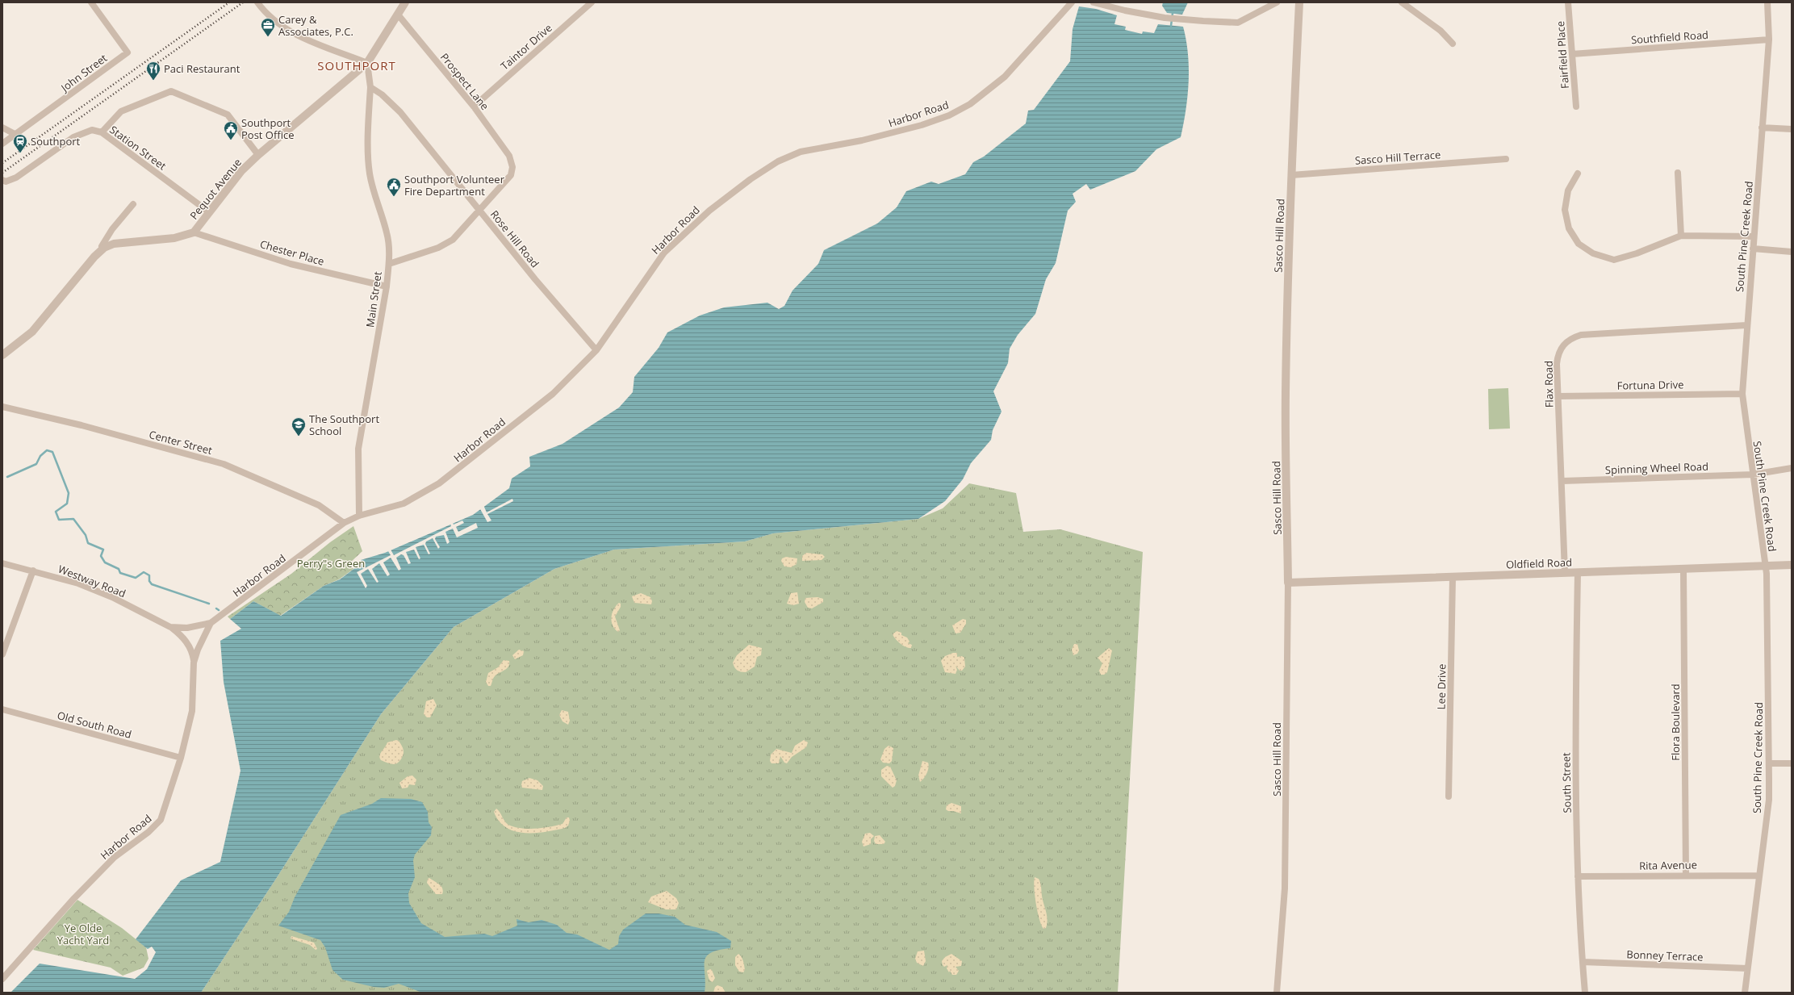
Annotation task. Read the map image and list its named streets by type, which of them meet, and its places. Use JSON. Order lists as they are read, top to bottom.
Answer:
{
  "streets": {
    "street": [
      "Southfield Road",
      "Taintor Drive",
      "Fairfield Place",
      "John Street",
      "Prospect Lane",
      "Harbor Road",
      "Station Street",
      "Sasco Hill Terrace",
      "Pequot Avenue",
      "Sasco Hill Road",
      "South Pine Creek Road",
      "Rose Hill Road",
      "Chester Place",
      "Main Street",
      "Flax Road",
      "Fortuna Drive",
      "Center Street",
      "Spinning Wheel Road",
      "Oldfield Road",
      "Westway Road",
      "Lee Drive",
      "Flora Boulevard",
      "Old South Road",
      "South Street",
      "Rita Avenue",
      "Bonney Terrace"
    ]
  },
  "crossings": [
    ["Southfield Road", "Fairfield Place"],
    ["Southfield Road", "South Pine Creek Road"],
    ["Taintor Drive", "Prospect Lane"],
    ["Prospect Lane", "Pequot Avenue"],
    ["Prospect Lane", "Rose Hill Road"],
    ["Harbor Road", "Rose Hill Road"],
    ["Harbor Road", "Main Street"],
    ["Harbor Road", "Center Street"],
    ["Harbor Road", "Westway Road"],
    ["Harbor Road", "Old South Road"],
    ["Station Street", "Pequot Avenue"],
    ["Sasco Hill Terrace", "Sasco Hill Road"],
    ["Pequot Avenue", "Chester Place"],
    ["Sasco Hill Road", "Oldfield Road"],
    ["South Pine Creek Road", "Flax Road"],
    ["South Pine Creek Road", "Fortuna Drive"],
    ["South Pine Creek Road", "Spinning Wheel Road"],
    ["South Pine Creek Road", "Oldfield Road"],
    ["South Pine Creek Road", "Rita Avenue"],
    ["South Pine Creek Road", "Bonney Terrace"],
    ["Rose Hill Road", "Main Street"],
    ["Chester Place", "Main Street"],
    ["Flax Road", "Fortuna Drive"],
    ["Flax Road", "Spinning Wheel Road"],
    ["Flax Road", "Oldfield Road"],
    ["Oldfield Road", "Lee Drive"],
    ["Oldfield Road", "Flora Boulevard"],
    ["Oldfield Road", "South Street"],
    ["Flora Boulevard", "Rita Avenue"],
    ["South Street", "Rita Avenue"],
    ["South Street", "Bonney Terrace"]
  ],
  "districts": ["SOUTHPORT"],
  "parks": ["Perry\"s Green", "Ye Olde Yacht Yard"],
  "places": {
    "office": ["Carey & Associates, P.C."],
    "restaurant": ["Paci Restaurant"],
    "public building": ["Southport Post Office", "Southport Volunteer Fire Department"],
    "station": ["Southport"],
    "school or university": ["The Southport School"]
  }
}
